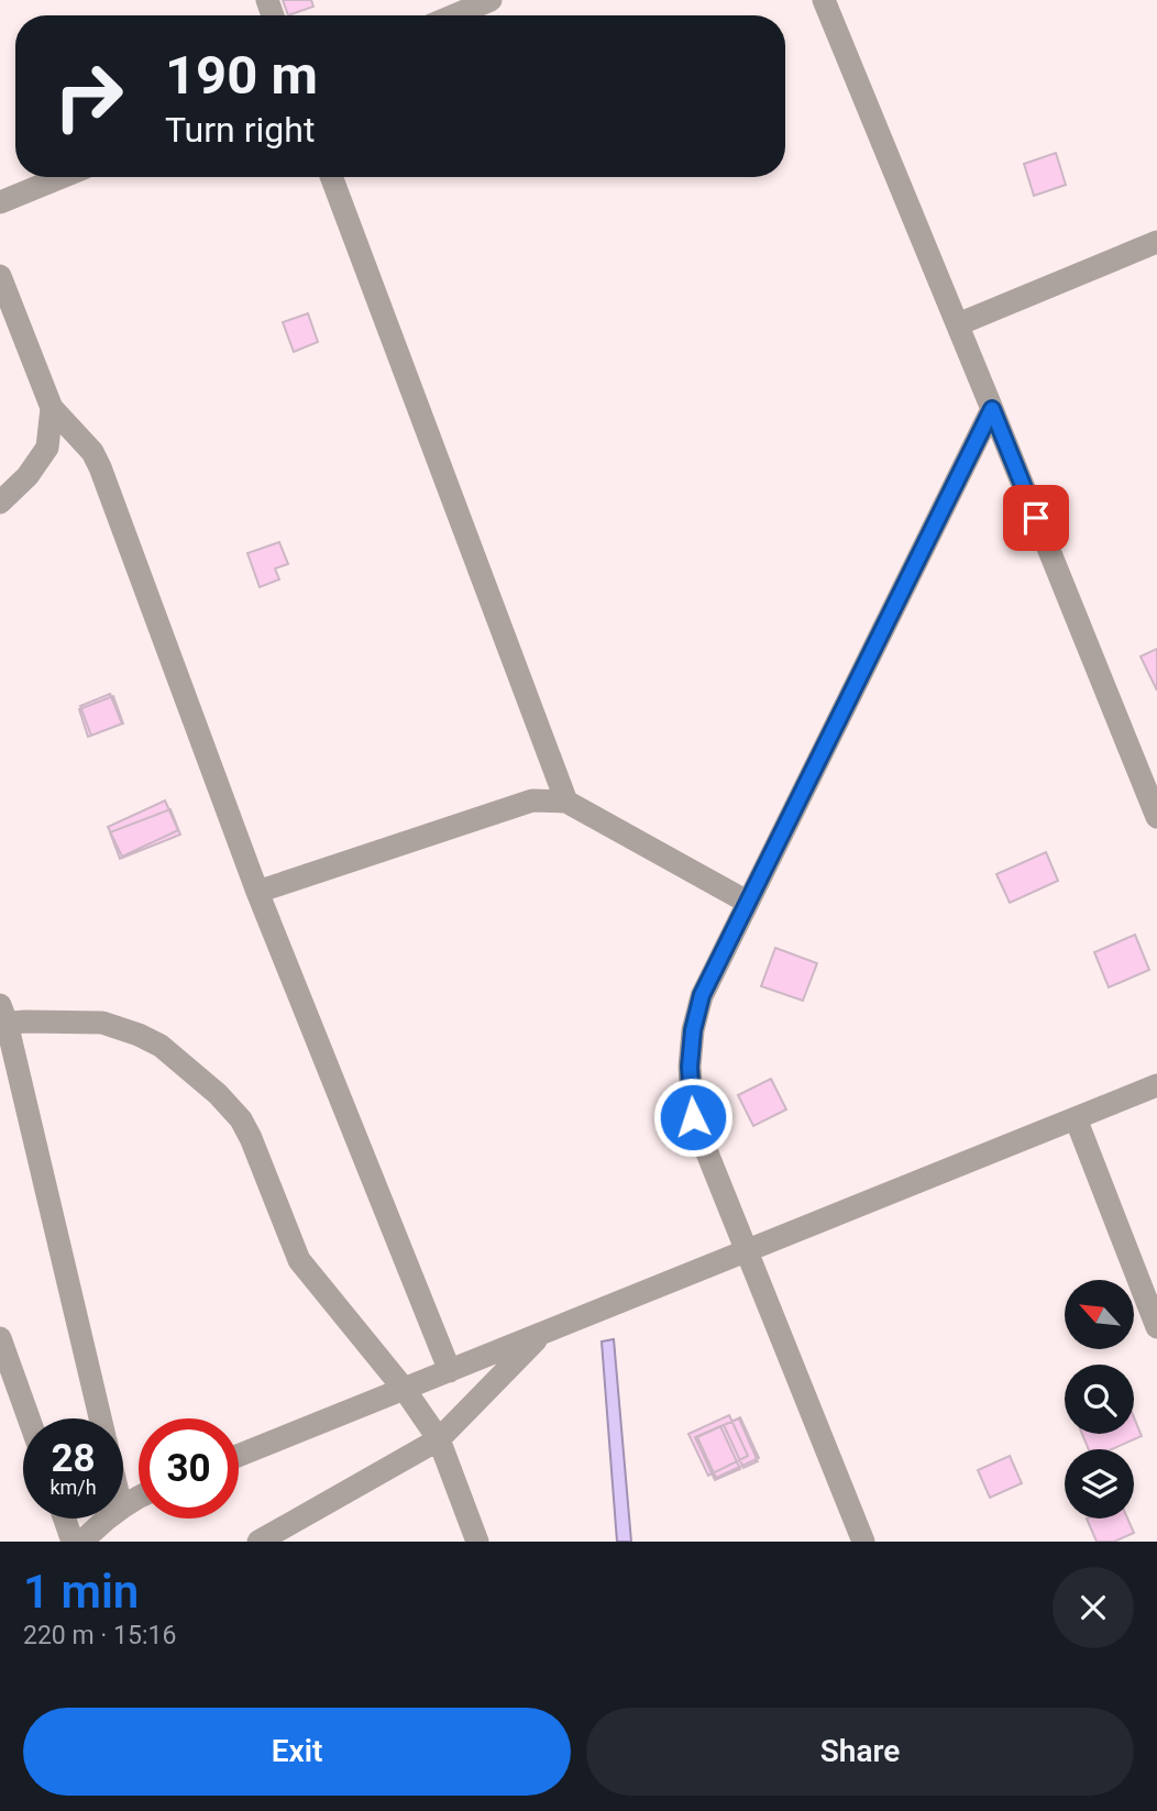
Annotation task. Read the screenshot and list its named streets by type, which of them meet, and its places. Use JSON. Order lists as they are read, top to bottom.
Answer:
{
  "north": "top left",
  "page": {
    "turn": ["190 m", "Turn right"],
    "speed": "28 km/h",
    "limit": "30",
    "heading": ["1 min", "220 m · 15:16"],
    "buttons": ["Exit", "Share"]
  }
}
